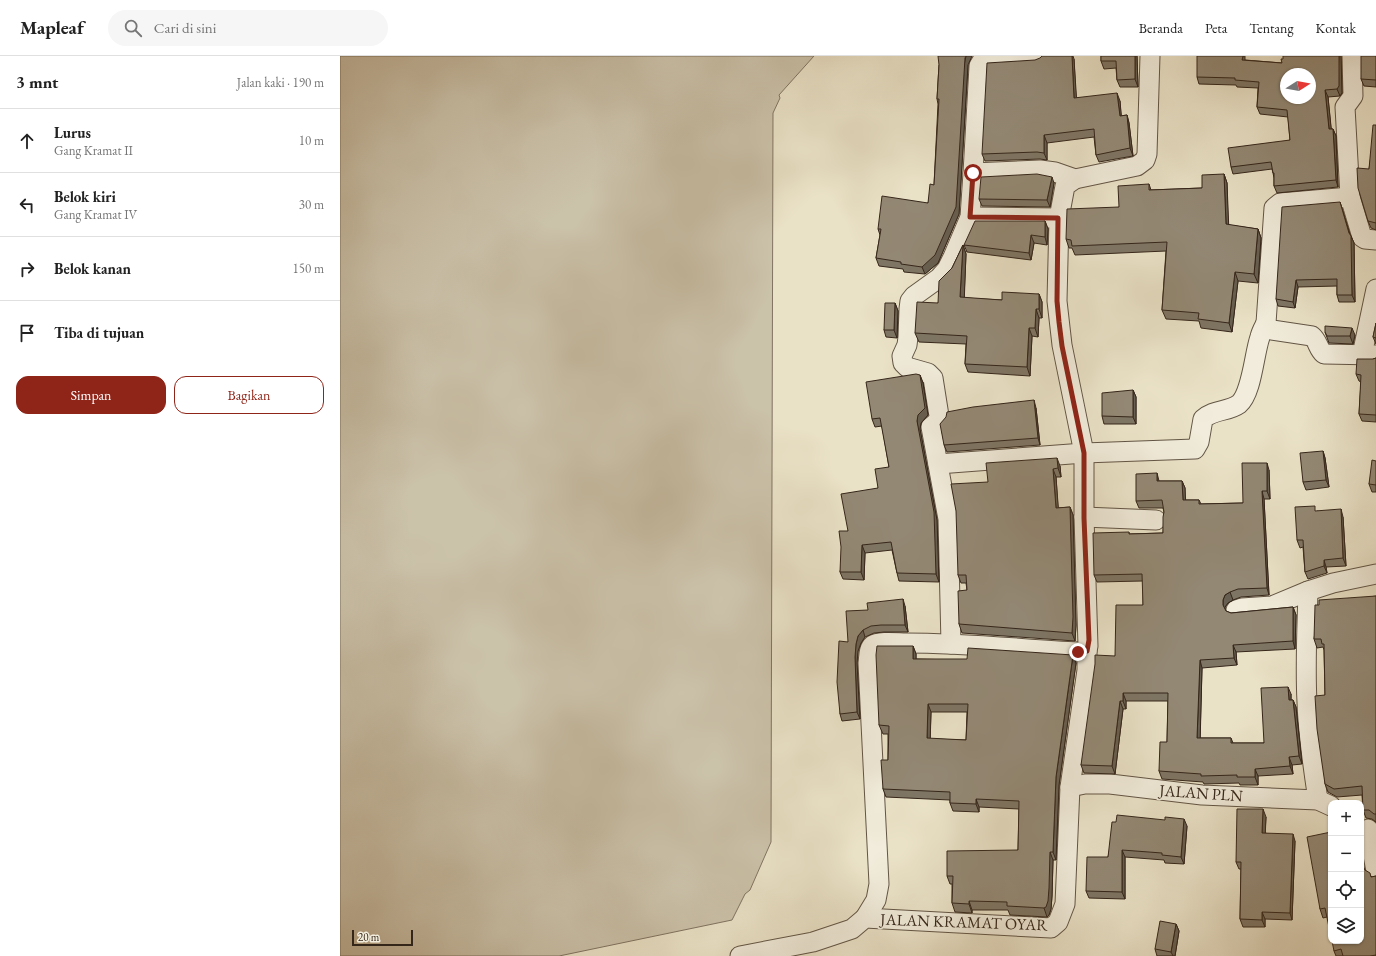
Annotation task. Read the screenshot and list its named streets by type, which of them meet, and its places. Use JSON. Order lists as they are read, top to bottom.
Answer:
{
  "streets": {
    "street": ["JALAN PLN", "JALAN KRAMAT OYAR"]
  },
  "crossings": [
    ["JALAN PLN", "JALAN KRAMAT OYAR"]
  ],
  "scale_bar": "20 m",
  "north": "right",
  "page": {
    "header": "Mapleaf",
    "search": "Cari di sini",
    "nav": [
      "Beranda",
      "Peta",
      "Tentang",
      "Kontak"
    ],
    "heading": ["3 mnt", "Jalan kaki · 190 m"],
    "list": [
      ["Lurus", "Gang Kramat II", "10 m"],
      ["Belok kiri", "Gang Kramat IV", "30 m"],
      ["Belok kanan", "150 m"],
      "Tiba di tujuan"
    ],
    "buttons": ["Simpan", "Bagikan"],
    "map_buttons": ["+", "−"],
    "scale": "20 m"
  }
}
